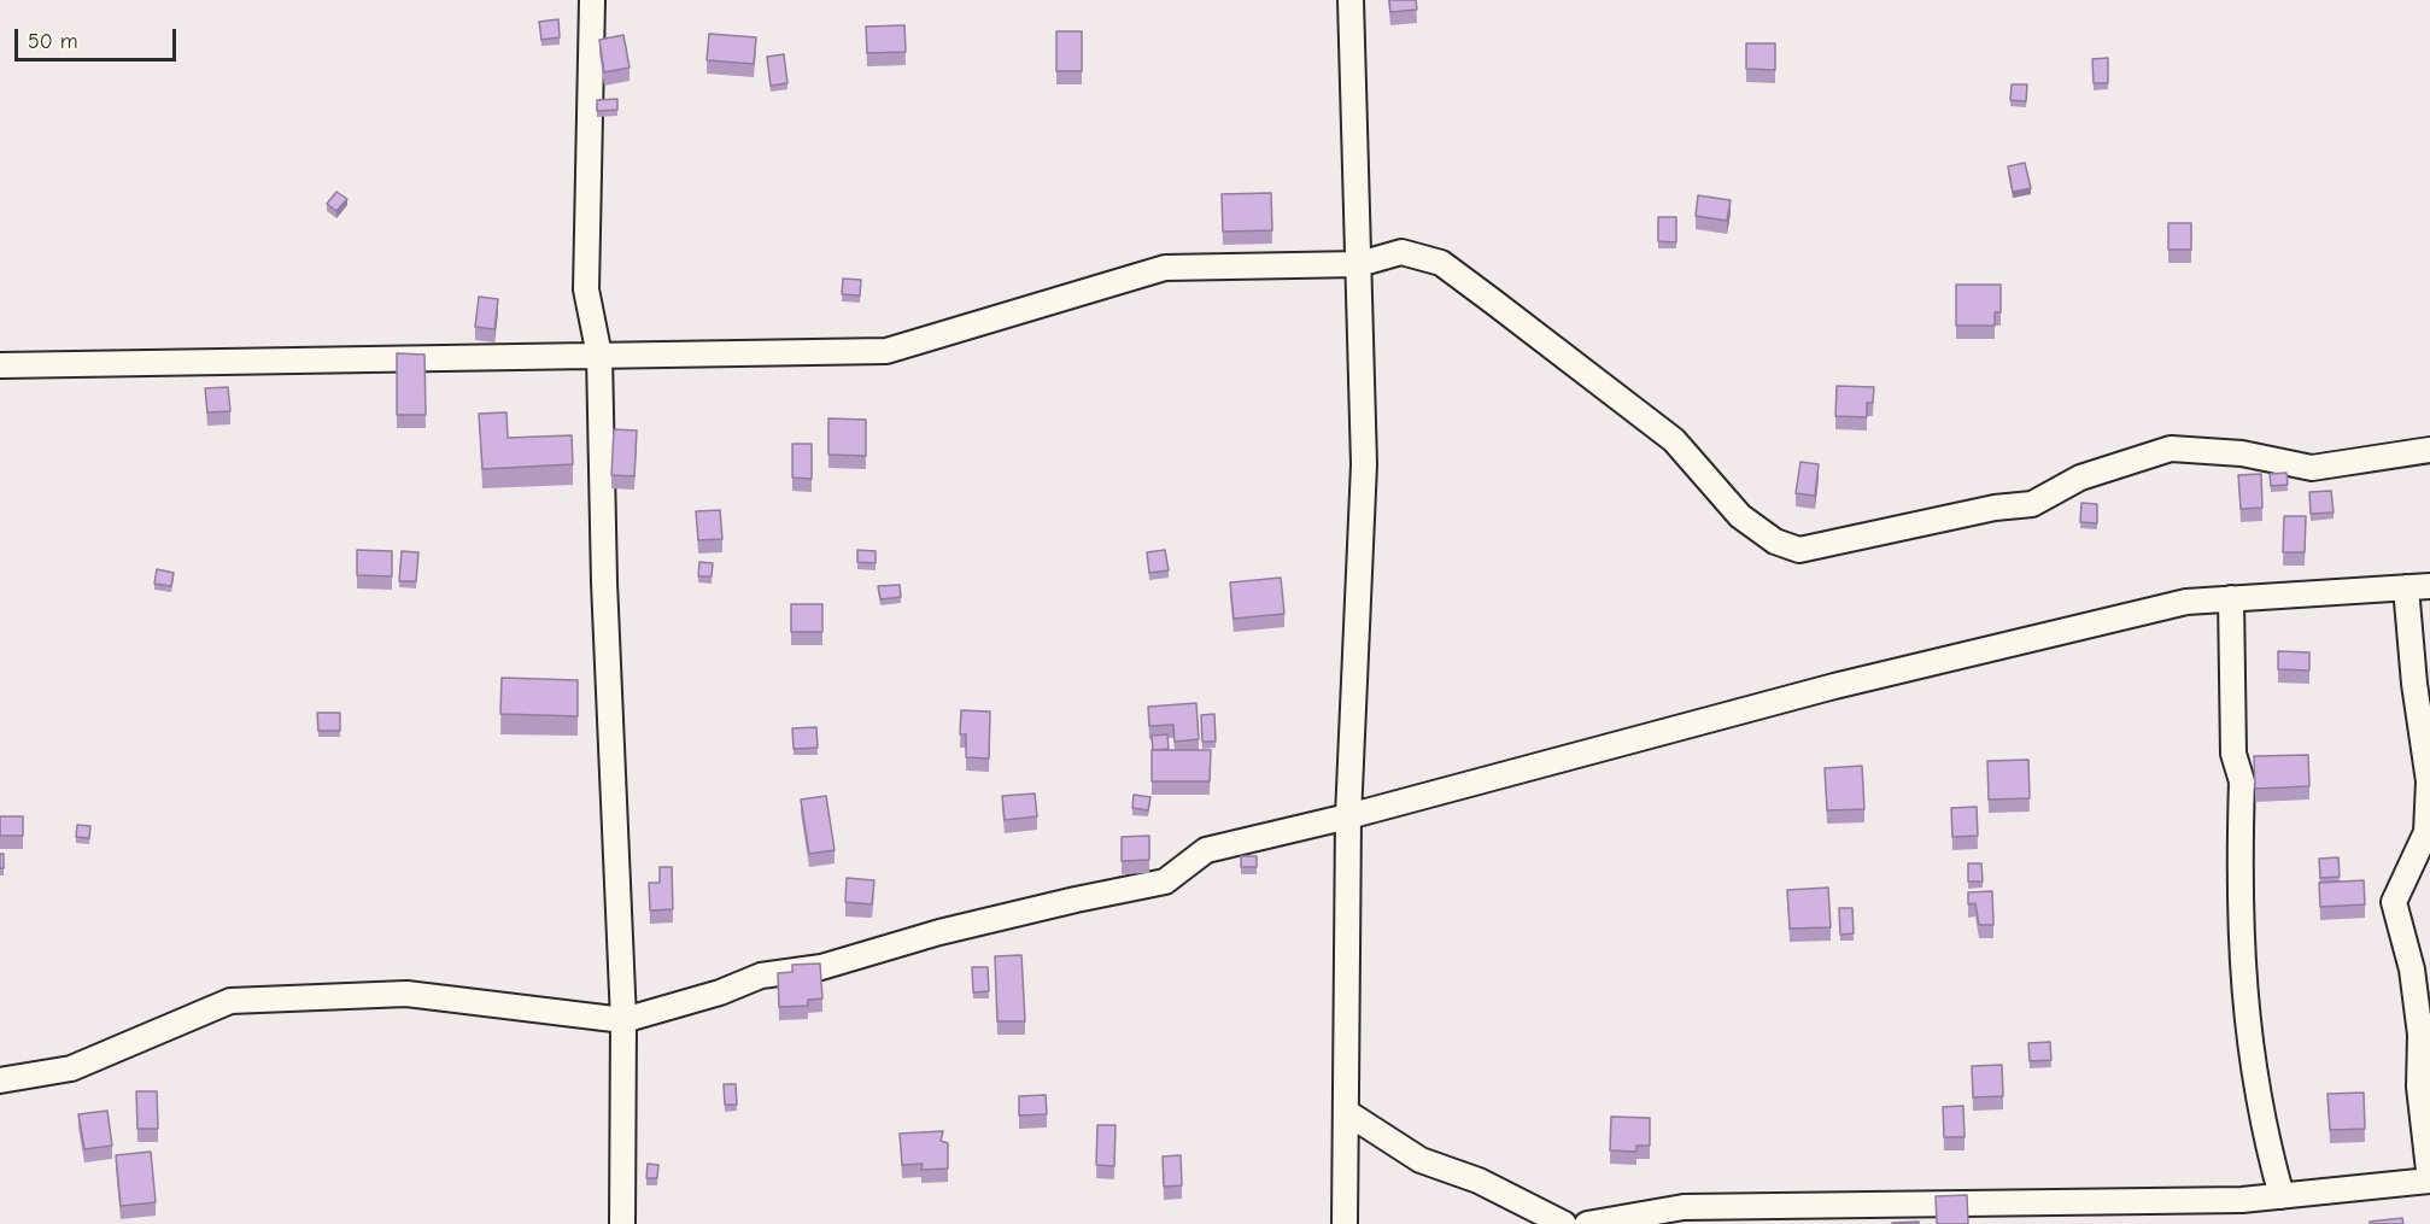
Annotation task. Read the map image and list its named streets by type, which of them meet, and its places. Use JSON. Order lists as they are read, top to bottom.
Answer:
{
  "scale_bar": "50 m"
}
